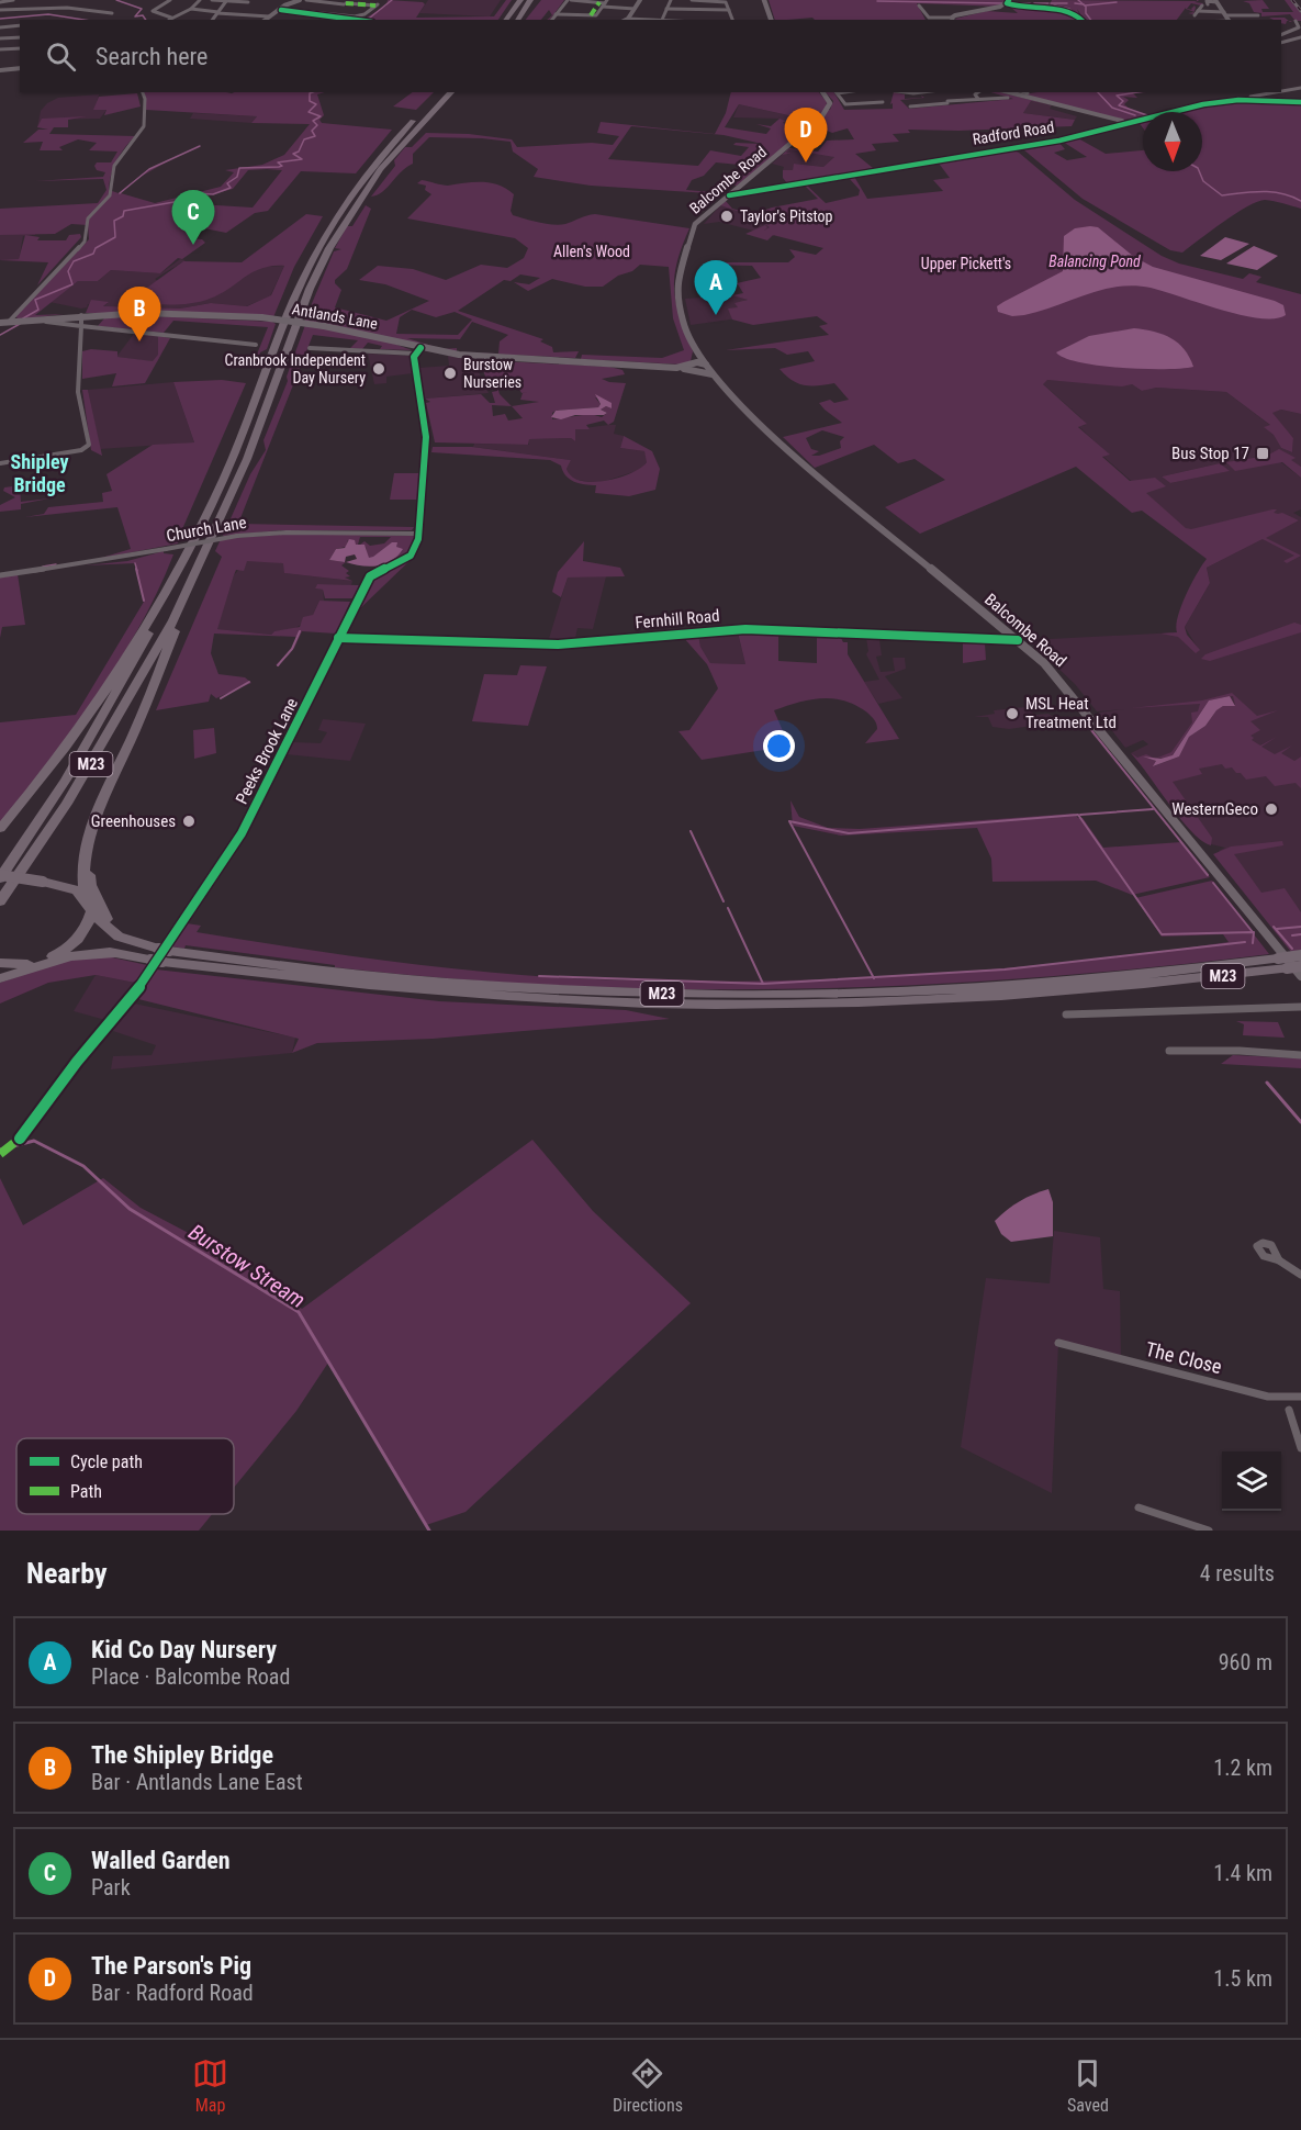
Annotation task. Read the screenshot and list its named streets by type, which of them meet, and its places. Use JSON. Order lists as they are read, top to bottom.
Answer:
{
  "streets": {
    "highway": ["M23"],
    "main road": ["Balcombe Road", "Antlands Lane"],
    "street": [
      "Radford Road",
      "Church Lane",
      "Fernhill Road",
      "Peeks Brook Lane",
      "The Close"
    ]
  },
  "crossings": [
    ["Radford Road", "Balcombe Road"],
    ["Balcombe Road", "Antlands Lane"],
    ["Balcombe Road", "Fernhill Road"],
    ["Church Lane", "Peeks Brook Lane"],
    ["Fernhill Road", "Peeks Brook Lane"]
  ],
  "districts": ["Shipley Bridge"],
  "water": ["Balancing Pond", "Burstow Stream"],
  "parks": ["Allen's Wood", "Upper Pickett's"],
  "places": {
    "other": [
      "Taylor's Pitstop",
      "Cranbrook Independent Day Nursery",
      "Burstow Nurseries",
      "MSL Heat Treatment Ltd",
      "WesternGeco",
      "Greenhouses"
    ],
    "transit": ["Bus Stop 17"]
  },
  "legend": ["Cycle path", "Path"],
  "north": "bottom",
  "page": {
    "search": "Search here",
    "pins": [
      "D",
      "C",
      "A",
      "B"
    ],
    "heading": ["Nearby", "4 results"],
    "list": [
      {
        "mark": "A",
        "name": "Kid Co Day Nursery",
        "note": "Place · Balcombe Road",
        "value": "960 m"
      },
      {
        "mark": "B",
        "name": "The Shipley Bridge",
        "note": "Bar · Antlands Lane East",
        "value": "1.2 km"
      },
      {
        "mark": "C",
        "name": "Walled Garden",
        "note": "Park",
        "value": "1.4 km"
      },
      {
        "mark": "D",
        "name": "The Parson's Pig",
        "note": "Bar · Radford Road",
        "value": "1.5 km"
      }
    ],
    "nav": ["Map", "Directions", "Saved"]
  }
}
